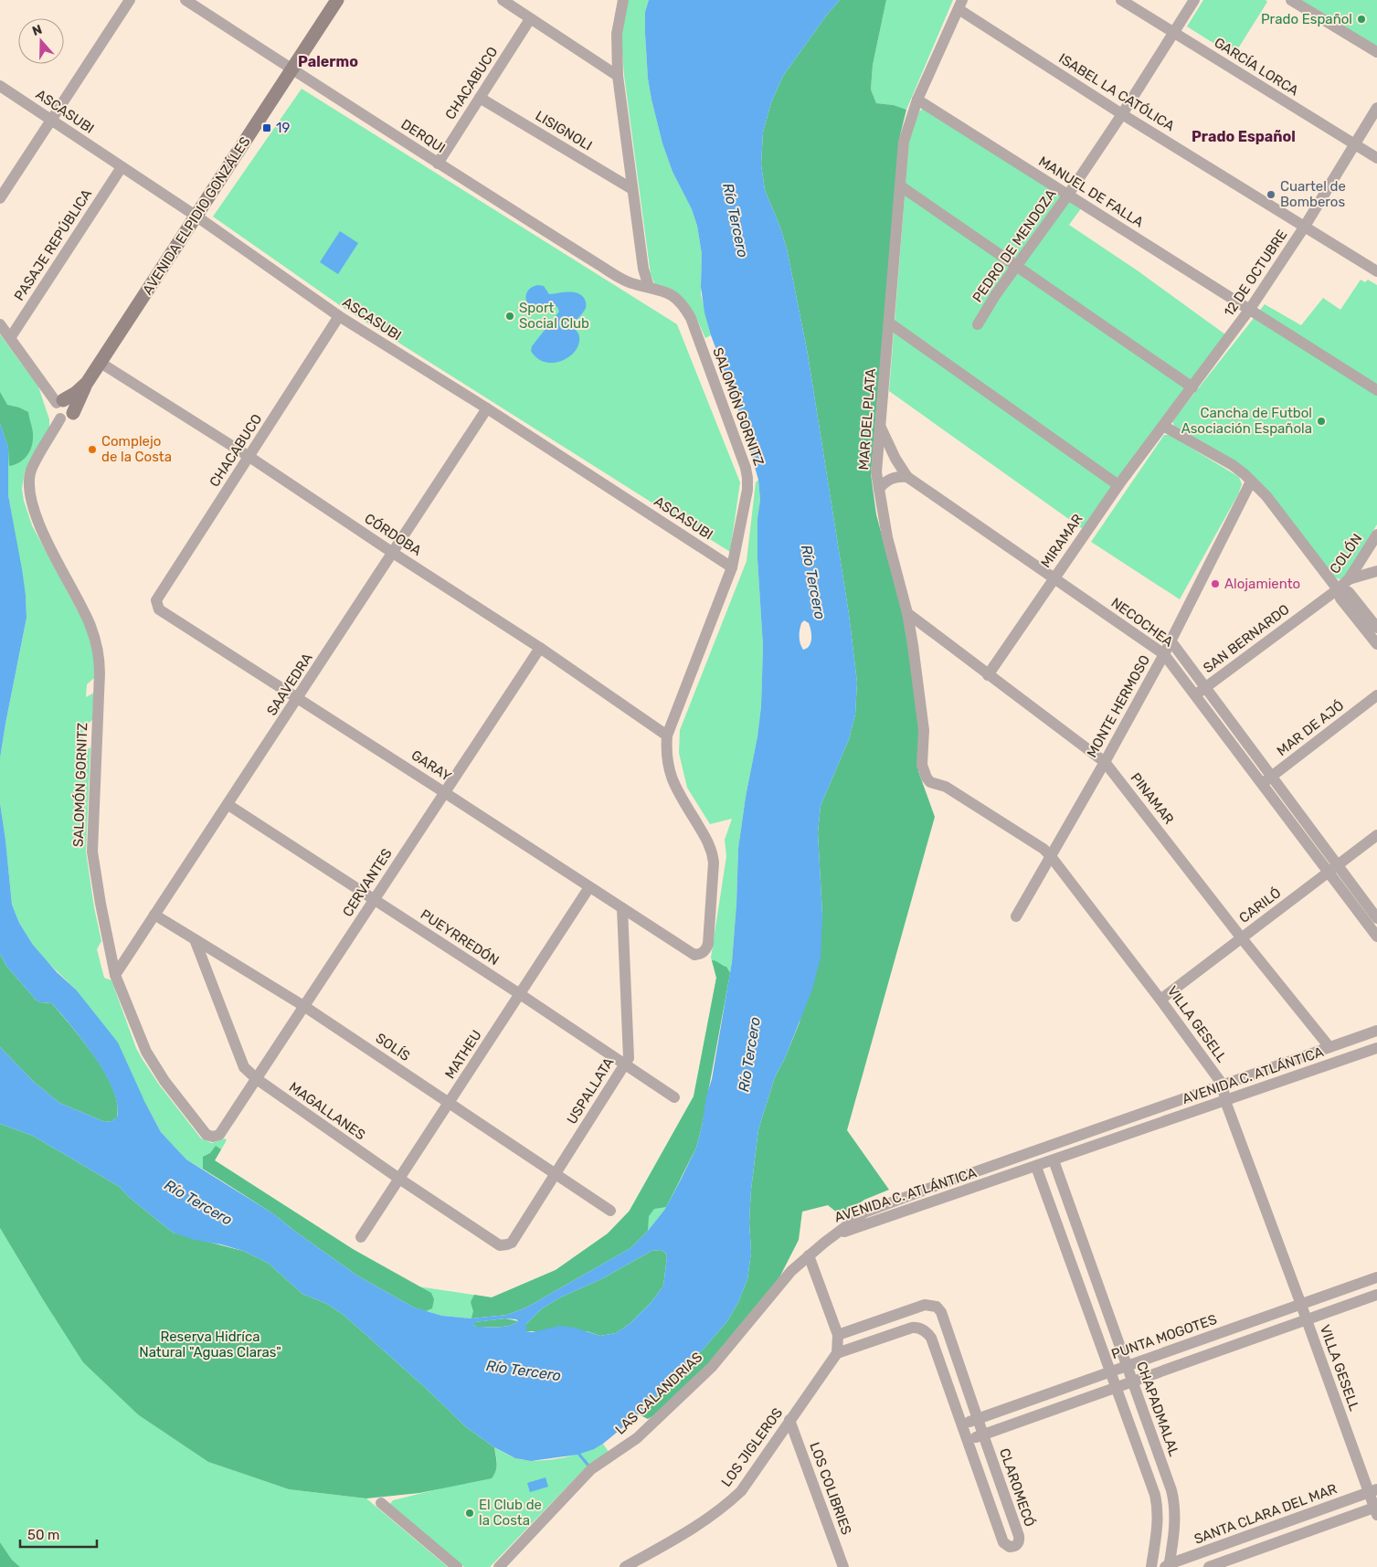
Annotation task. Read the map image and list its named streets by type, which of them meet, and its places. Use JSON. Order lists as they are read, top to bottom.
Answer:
{
  "streets": {
    "main road": ["AVENIDA ELPIDIO GONZÁLES"],
    "street": [
      "GARCÍA LORCA",
      "CHACABUCO",
      "ISABEL LA CATÓLICA",
      "ASCASUBI",
      "LISIGNOLI",
      "DERQUI",
      "MANUEL DE FALLA",
      "PASAJE REPÚBLICA",
      "PEDRO DE MENDOZA",
      "12 DE OCTUBRE",
      "SALOMÓN GORNITZ",
      "MAR DEL PLATA",
      "CÓRDOBA",
      "MIRAMAR",
      "COLÓN",
      "NECOCHEA",
      "SAN BERNARDO",
      "SAAVEDRA",
      "MONTE HERMOSO",
      "MAR DE AJÓ",
      "GARAY",
      "PINAMAR",
      "CERVANTES",
      "CARILÓ",
      "PUEYRREDÓN",
      "VILLA GESELL",
      "SOLÍS",
      "MATHEU",
      "AVENIDA C. ATLÁNTICA",
      "USPALLATA",
      "MAGALLANES",
      "PUNTA MOGOTES",
      "LAS CALANDRIAS",
      "CHAPADMALAL",
      "LOS JIGLEROS",
      "CLAROMECÓ",
      "LOS COLIBRIES",
      "SANTA CLARA DEL MAR"
    ]
  },
  "crossings": [
    ["GARCÍA LORCA", "PEDRO DE MENDOZA"],
    ["GARCÍA LORCA", "12 DE OCTUBRE"],
    ["CHACABUCO", "ASCASUBI"],
    ["CHACABUCO", "LISIGNOLI"],
    ["CHACABUCO", "DERQUI"],
    ["CHACABUCO", "CÓRDOBA"],
    ["CHACABUCO", "GARAY"],
    ["ISABEL LA CATÓLICA", "PEDRO DE MENDOZA"],
    ["ISABEL LA CATÓLICA", "12 DE OCTUBRE"],
    ["ISABEL LA CATÓLICA", "MAR DEL PLATA"],
    ["ASCASUBI", "AVENIDA ELPIDIO GONZÁLES"],
    ["ASCASUBI", "PASAJE REPÚBLICA"],
    ["ASCASUBI", "SALOMÓN GORNITZ"],
    ["ASCASUBI", "SAAVEDRA"],
    ["DERQUI", "AVENIDA ELPIDIO GONZÁLES"],
    ["DERQUI", "SALOMÓN GORNITZ"],
    ["MANUEL DE FALLA", "PEDRO DE MENDOZA"],
    ["MANUEL DE FALLA", "12 DE OCTUBRE"],
    ["MANUEL DE FALLA", "MAR DEL PLATA"],
    ["AVENIDA ELPIDIO GONZÁLES", "CÓRDOBA"],
    ["12 DE OCTUBRE", "MIRAMAR"],
    ["SALOMÓN GORNITZ", "CÓRDOBA"],
    ["SALOMÓN GORNITZ", "SAAVEDRA"],
    ["SALOMÓN GORNITZ", "GARAY"],
    ["SALOMÓN GORNITZ", "CERVANTES"],
    ["MAR DEL PLATA", "NECOCHEA"],
    ["MAR DEL PLATA", "PINAMAR"],
    ["MAR DEL PLATA", "VILLA GESELL"],
    ["CÓRDOBA", "SAAVEDRA"],
    ["CÓRDOBA", "CERVANTES"],
    ["MIRAMAR", "NECOCHEA"],
    ["MIRAMAR", "PINAMAR"],
    ["COLÓN", "SAN BERNARDO"],
    ["NECOCHEA", "SAN BERNARDO"],
    ["NECOCHEA", "MONTE HERMOSO"],
    ["NECOCHEA", "MAR DE AJÓ"],
    ["NECOCHEA", "CARILÓ"],
    ["SAAVEDRA", "GARAY"],
    ["SAAVEDRA", "PUEYRREDÓN"],
    ["SAAVEDRA", "SOLÍS"],
    ["MONTE HERMOSO", "PINAMAR"],
    ["MONTE HERMOSO", "VILLA GESELL"],
    ["GARAY", "CERVANTES"],
    ["GARAY", "MATHEU"],
    ["GARAY", "USPALLATA"],
    ["PINAMAR", "CARILÓ"],
    ["PINAMAR", "AVENIDA C. ATLÁNTICA"],
    ["CERVANTES", "PUEYRREDÓN"],
    ["CERVANTES", "SOLÍS"],
    ["CERVANTES", "MAGALLANES"],
    ["CARILÓ", "VILLA GESELL"],
    ["PUEYRREDÓN", "MATHEU"],
    ["PUEYRREDÓN", "USPALLATA"],
    ["VILLA GESELL", "AVENIDA C. ATLÁNTICA"],
    ["VILLA GESELL", "PUNTA MOGOTES"],
    ["VILLA GESELL", "SANTA CLARA DEL MAR"],
    ["SOLÍS", "MATHEU"],
    ["SOLÍS", "USPALLATA"],
    ["SOLÍS", "MAGALLANES"],
    ["MATHEU", "MAGALLANES"],
    ["AVENIDA C. ATLÁNTICA", "LAS CALANDRIAS"],
    ["AVENIDA C. ATLÁNTICA", "CHAPADMALAL"],
    ["USPALLATA", "MAGALLANES"],
    ["PUNTA MOGOTES", "CHAPADMALAL"],
    ["PUNTA MOGOTES", "CLAROMECÓ"],
    ["CHAPADMALAL", "SANTA CLARA DEL MAR"],
    ["LOS JIGLEROS", "CLAROMECÓ"],
    ["LOS JIGLEROS", "LOS COLIBRIES"]
  ],
  "districts": ["Palermo", "Prado Español"],
  "water": ["Río Tercero"],
  "parks": ["Reserva Hidríca Natural \"Aguas Claras\""],
  "places": {
    "other": [
      "Prado Español",
      "Cuartel de Bomberos",
      "Sport Social Club",
      "Cancha de Futbol Asociación Española",
      "Complejo de la Costa",
      "Alojamiento",
      "El Club de la Costa"
    ],
    "transit": ["19"]
  },
  "scale_bar": "50 m",
  "north": "top"
}
